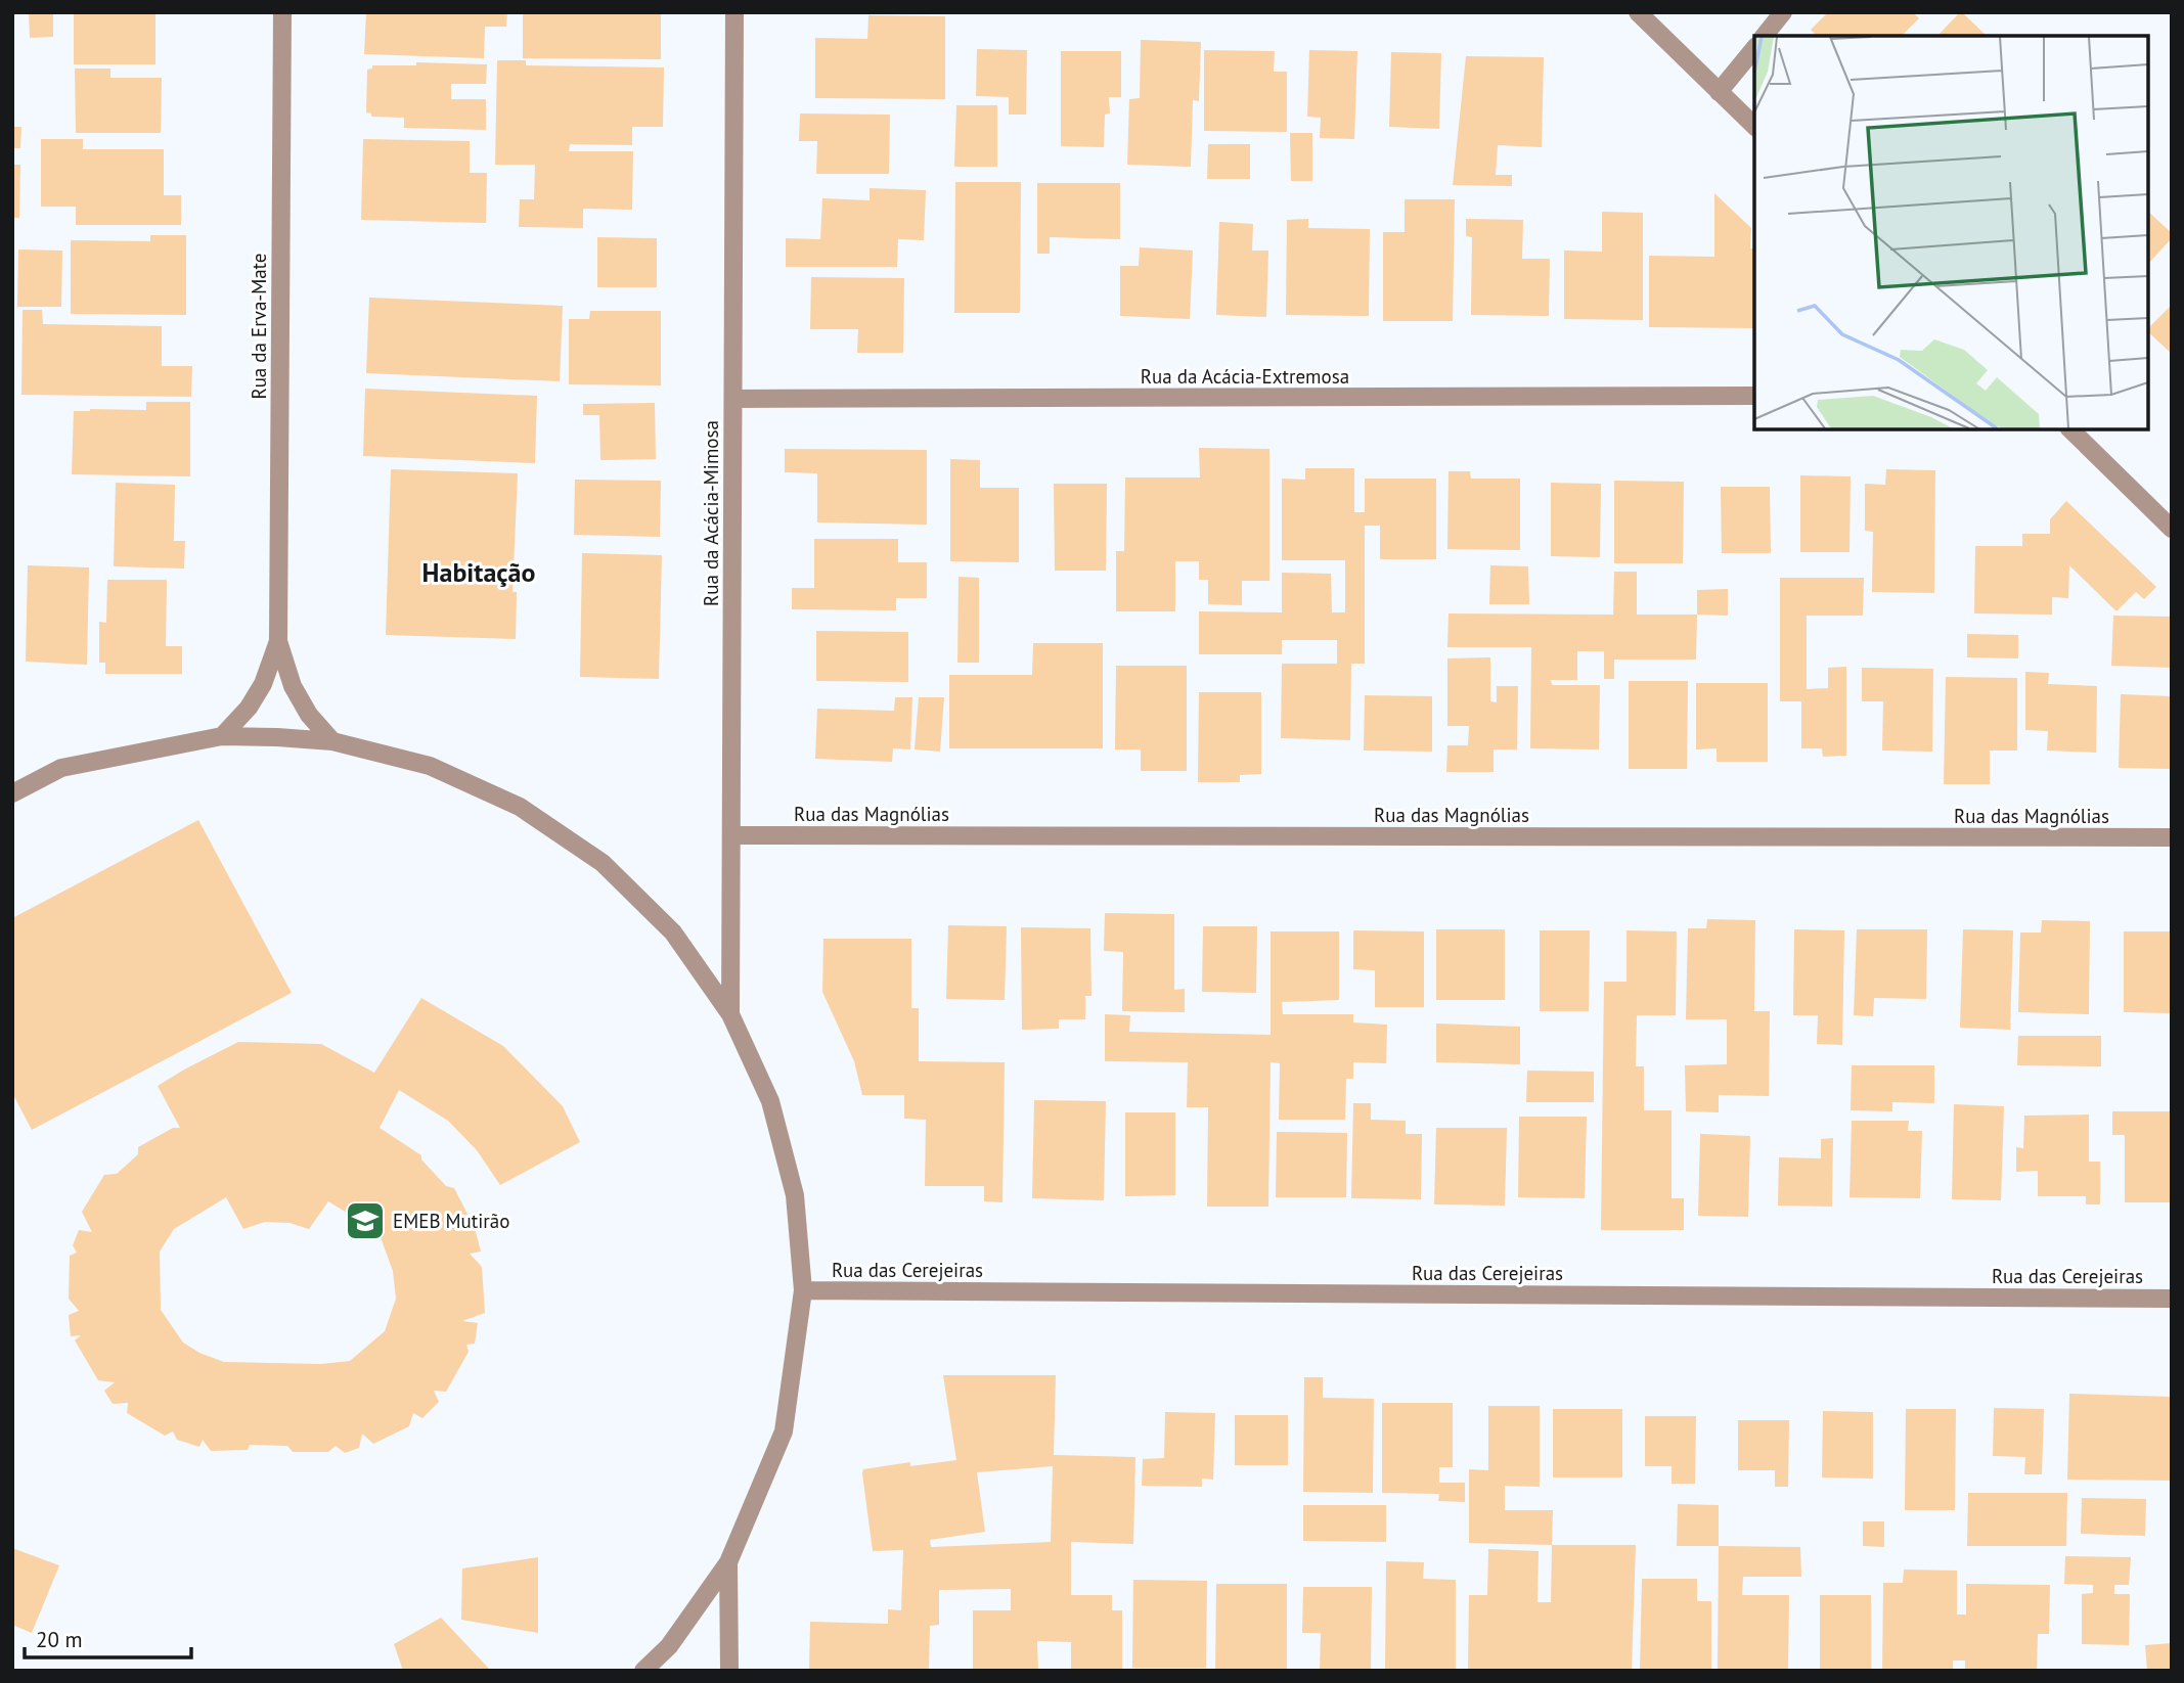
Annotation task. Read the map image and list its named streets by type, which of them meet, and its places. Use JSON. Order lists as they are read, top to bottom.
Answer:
{
  "streets": {
    "street": [
      "Rua da Erva-Mate",
      "Rua da Acácia-Extremosa",
      "Rua da Acácia-Mimosa",
      "Rua das Magnólias",
      "Rua das Cerejeiras"
    ]
  },
  "crossings": [
    ["Rua da Acácia-Extremosa", "Rua da Acácia-Mimosa"],
    ["Rua da Acácia-Mimosa", "Rua das Magnólias"]
  ],
  "districts": ["Habitação"],
  "places": {
    "school or university": ["EMEB Mutirão"]
  },
  "scale_bar": "20 m"
}
